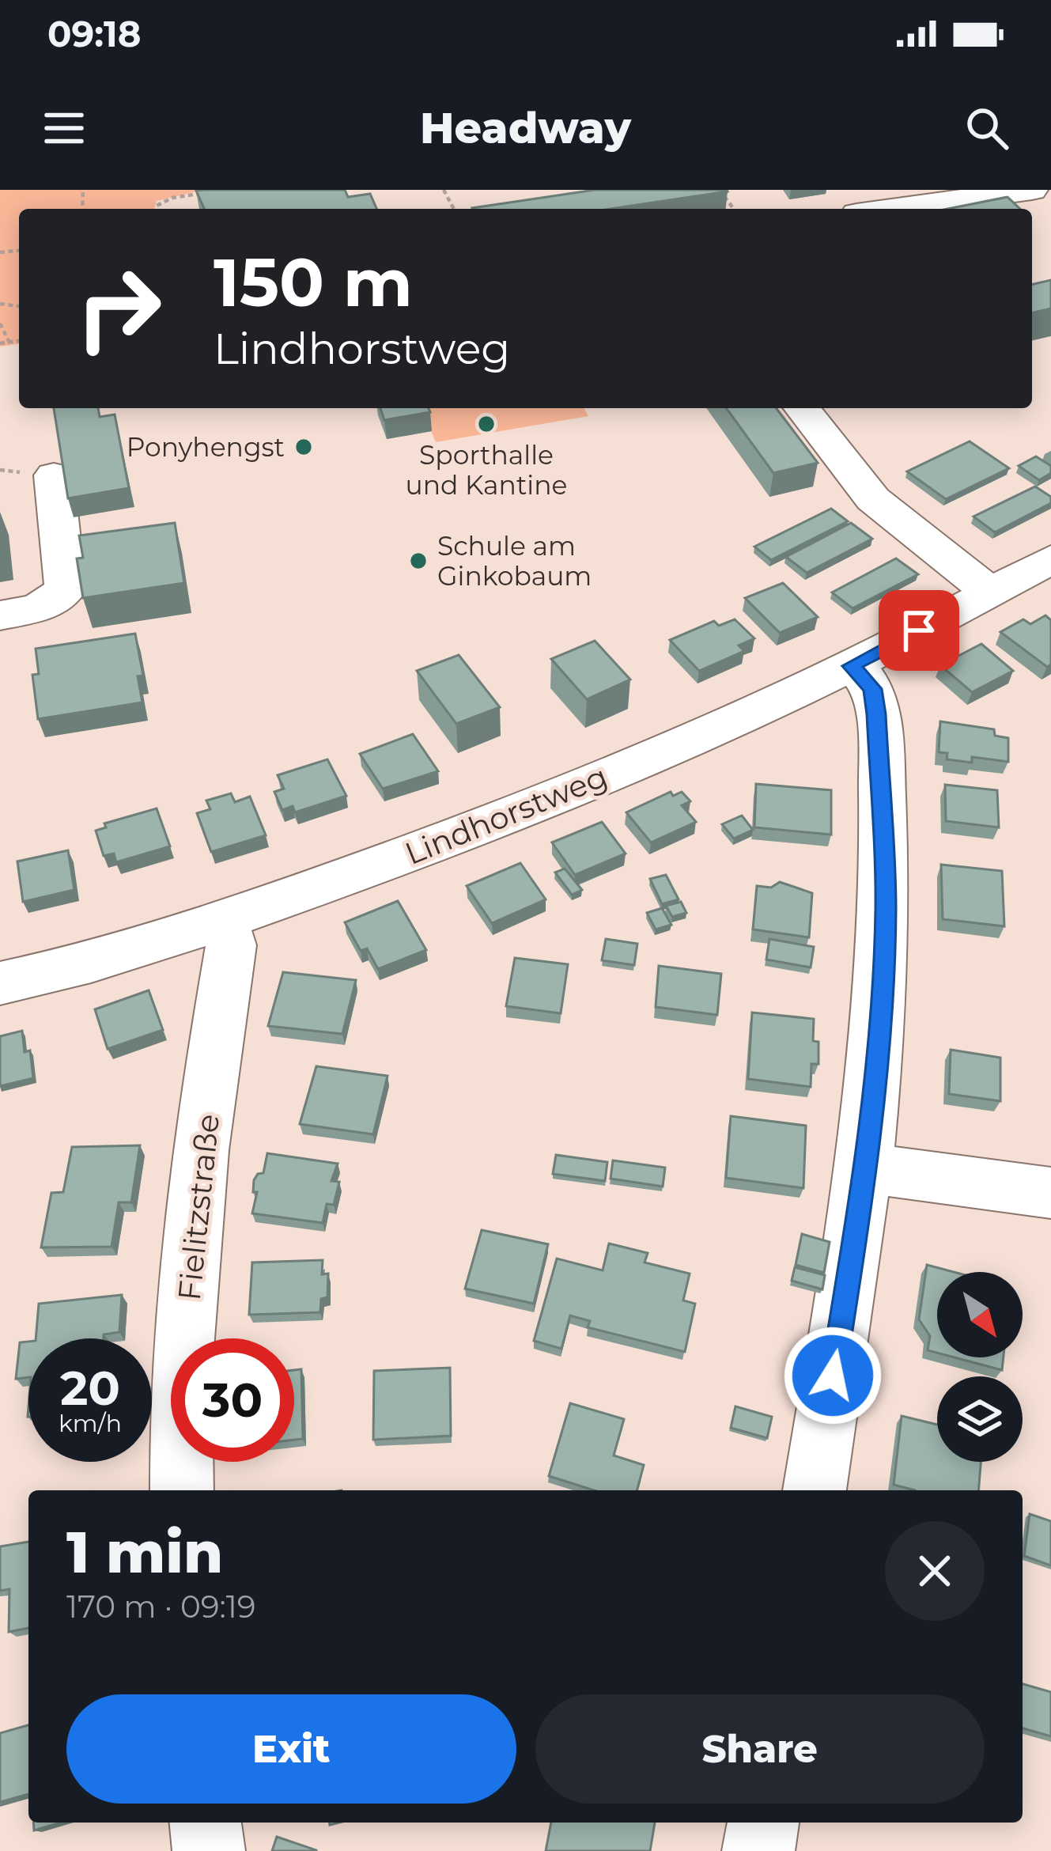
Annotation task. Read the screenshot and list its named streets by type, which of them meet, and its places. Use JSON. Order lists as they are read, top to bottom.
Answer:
{
  "streets": {
    "street": ["Lindhorstweg", "Fielitzstraße"]
  },
  "crossings": [
    ["Lindhorstweg", "Fielitzstraße"]
  ],
  "places": ["Sporthalle und Kantine", "Ponyhengst", "Schule am Ginkobaum"],
  "north": "bottom right",
  "page": {
    "status": "09:18",
    "header": "Headway",
    "turn": ["150 m", "Lindhorstweg"],
    "speed": "20 km/h",
    "limit": "30",
    "heading": ["1 min", "170 m · 09:19"],
    "buttons": ["Exit", "Share"]
  }
}
